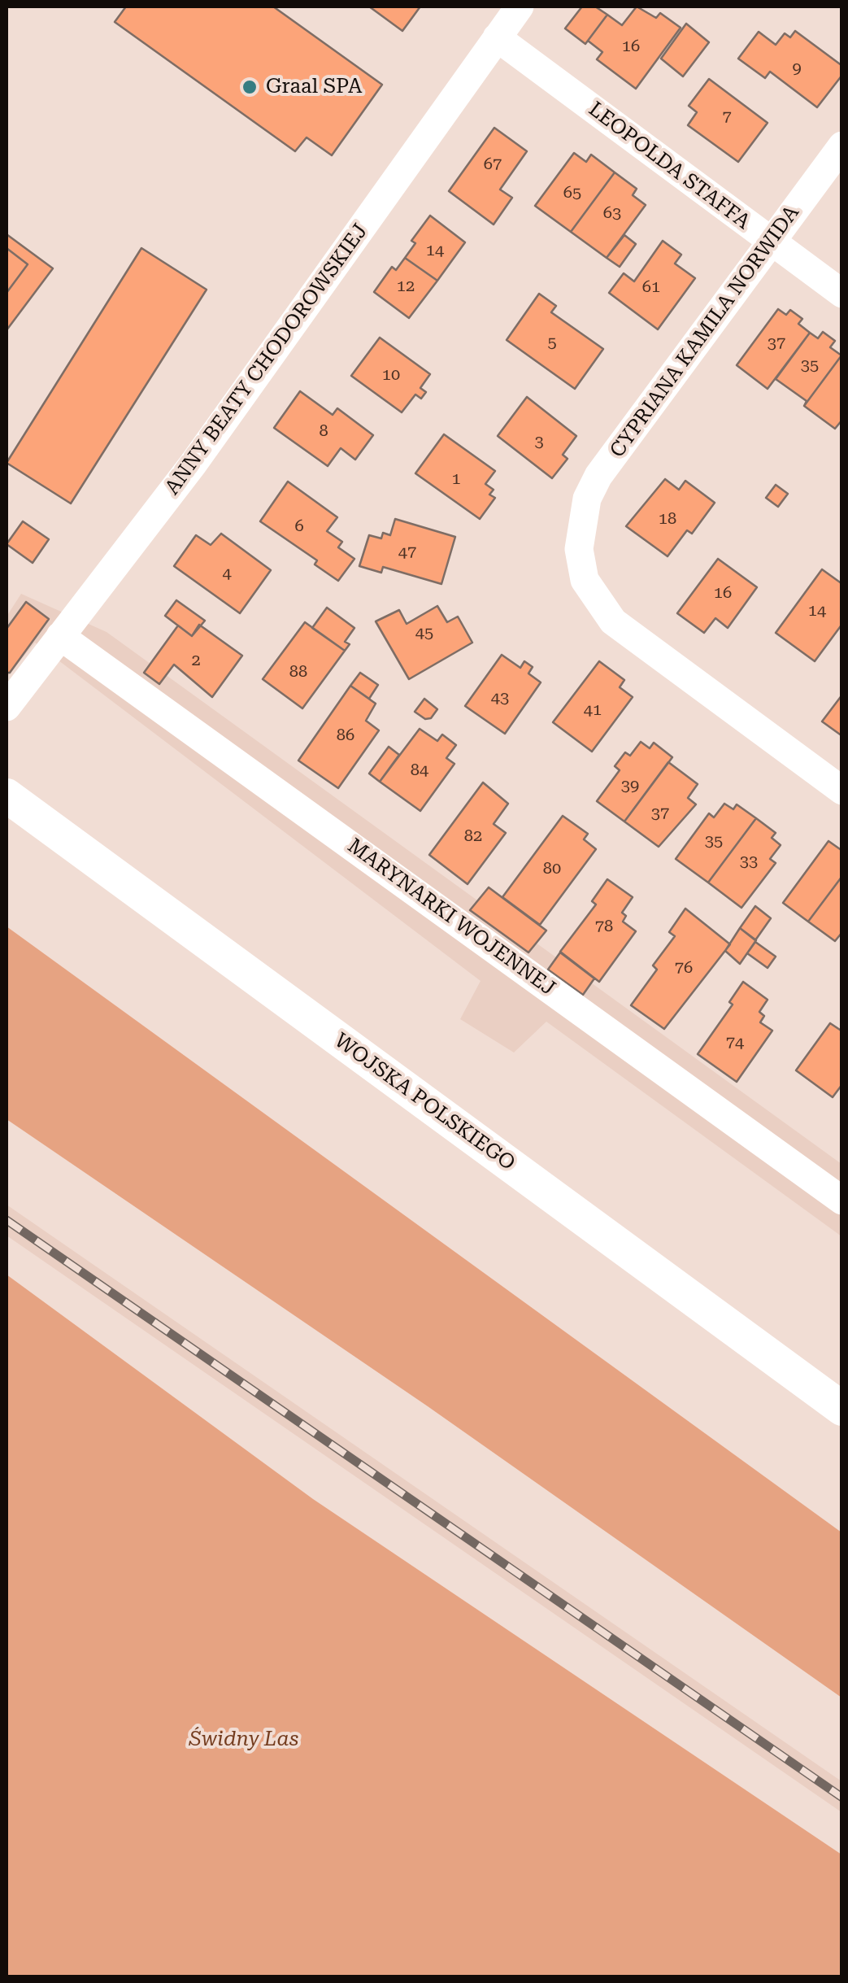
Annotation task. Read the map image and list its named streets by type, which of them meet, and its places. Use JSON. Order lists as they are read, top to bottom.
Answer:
{
  "streets": {
    "street": [
      "LEOPOLDA STAFFA",
      "CYPRIANA KAMILA NORWIDA",
      "ANNY BEATY CHODOROWSKIEJ",
      "MARYNARKI WOJENNEJ",
      "WOJSKA POLSKIEGO"
    ]
  },
  "crossings": [
    ["LEOPOLDA STAFFA", "CYPRIANA KAMILA NORWIDA"],
    ["LEOPOLDA STAFFA", "ANNY BEATY CHODOROWSKIEJ"],
    ["ANNY BEATY CHODOROWSKIEJ", "MARYNARKI WOJENNEJ"]
  ],
  "parks": ["Świdny Las"],
  "places": ["Graal SPA"],
  "house_numbers": [
    "16",
    "9",
    "7",
    "67",
    "65",
    "63",
    "14",
    "12",
    "61",
    "5",
    "37",
    "35",
    "10",
    "8",
    "3",
    "1",
    "18",
    "6",
    "47",
    "4",
    "16",
    "14",
    "45",
    "2",
    "88",
    "43",
    "41",
    "86",
    "84",
    "39",
    "37",
    "82",
    "35",
    "33",
    "80",
    "78",
    "76",
    "74"
  ]
}
